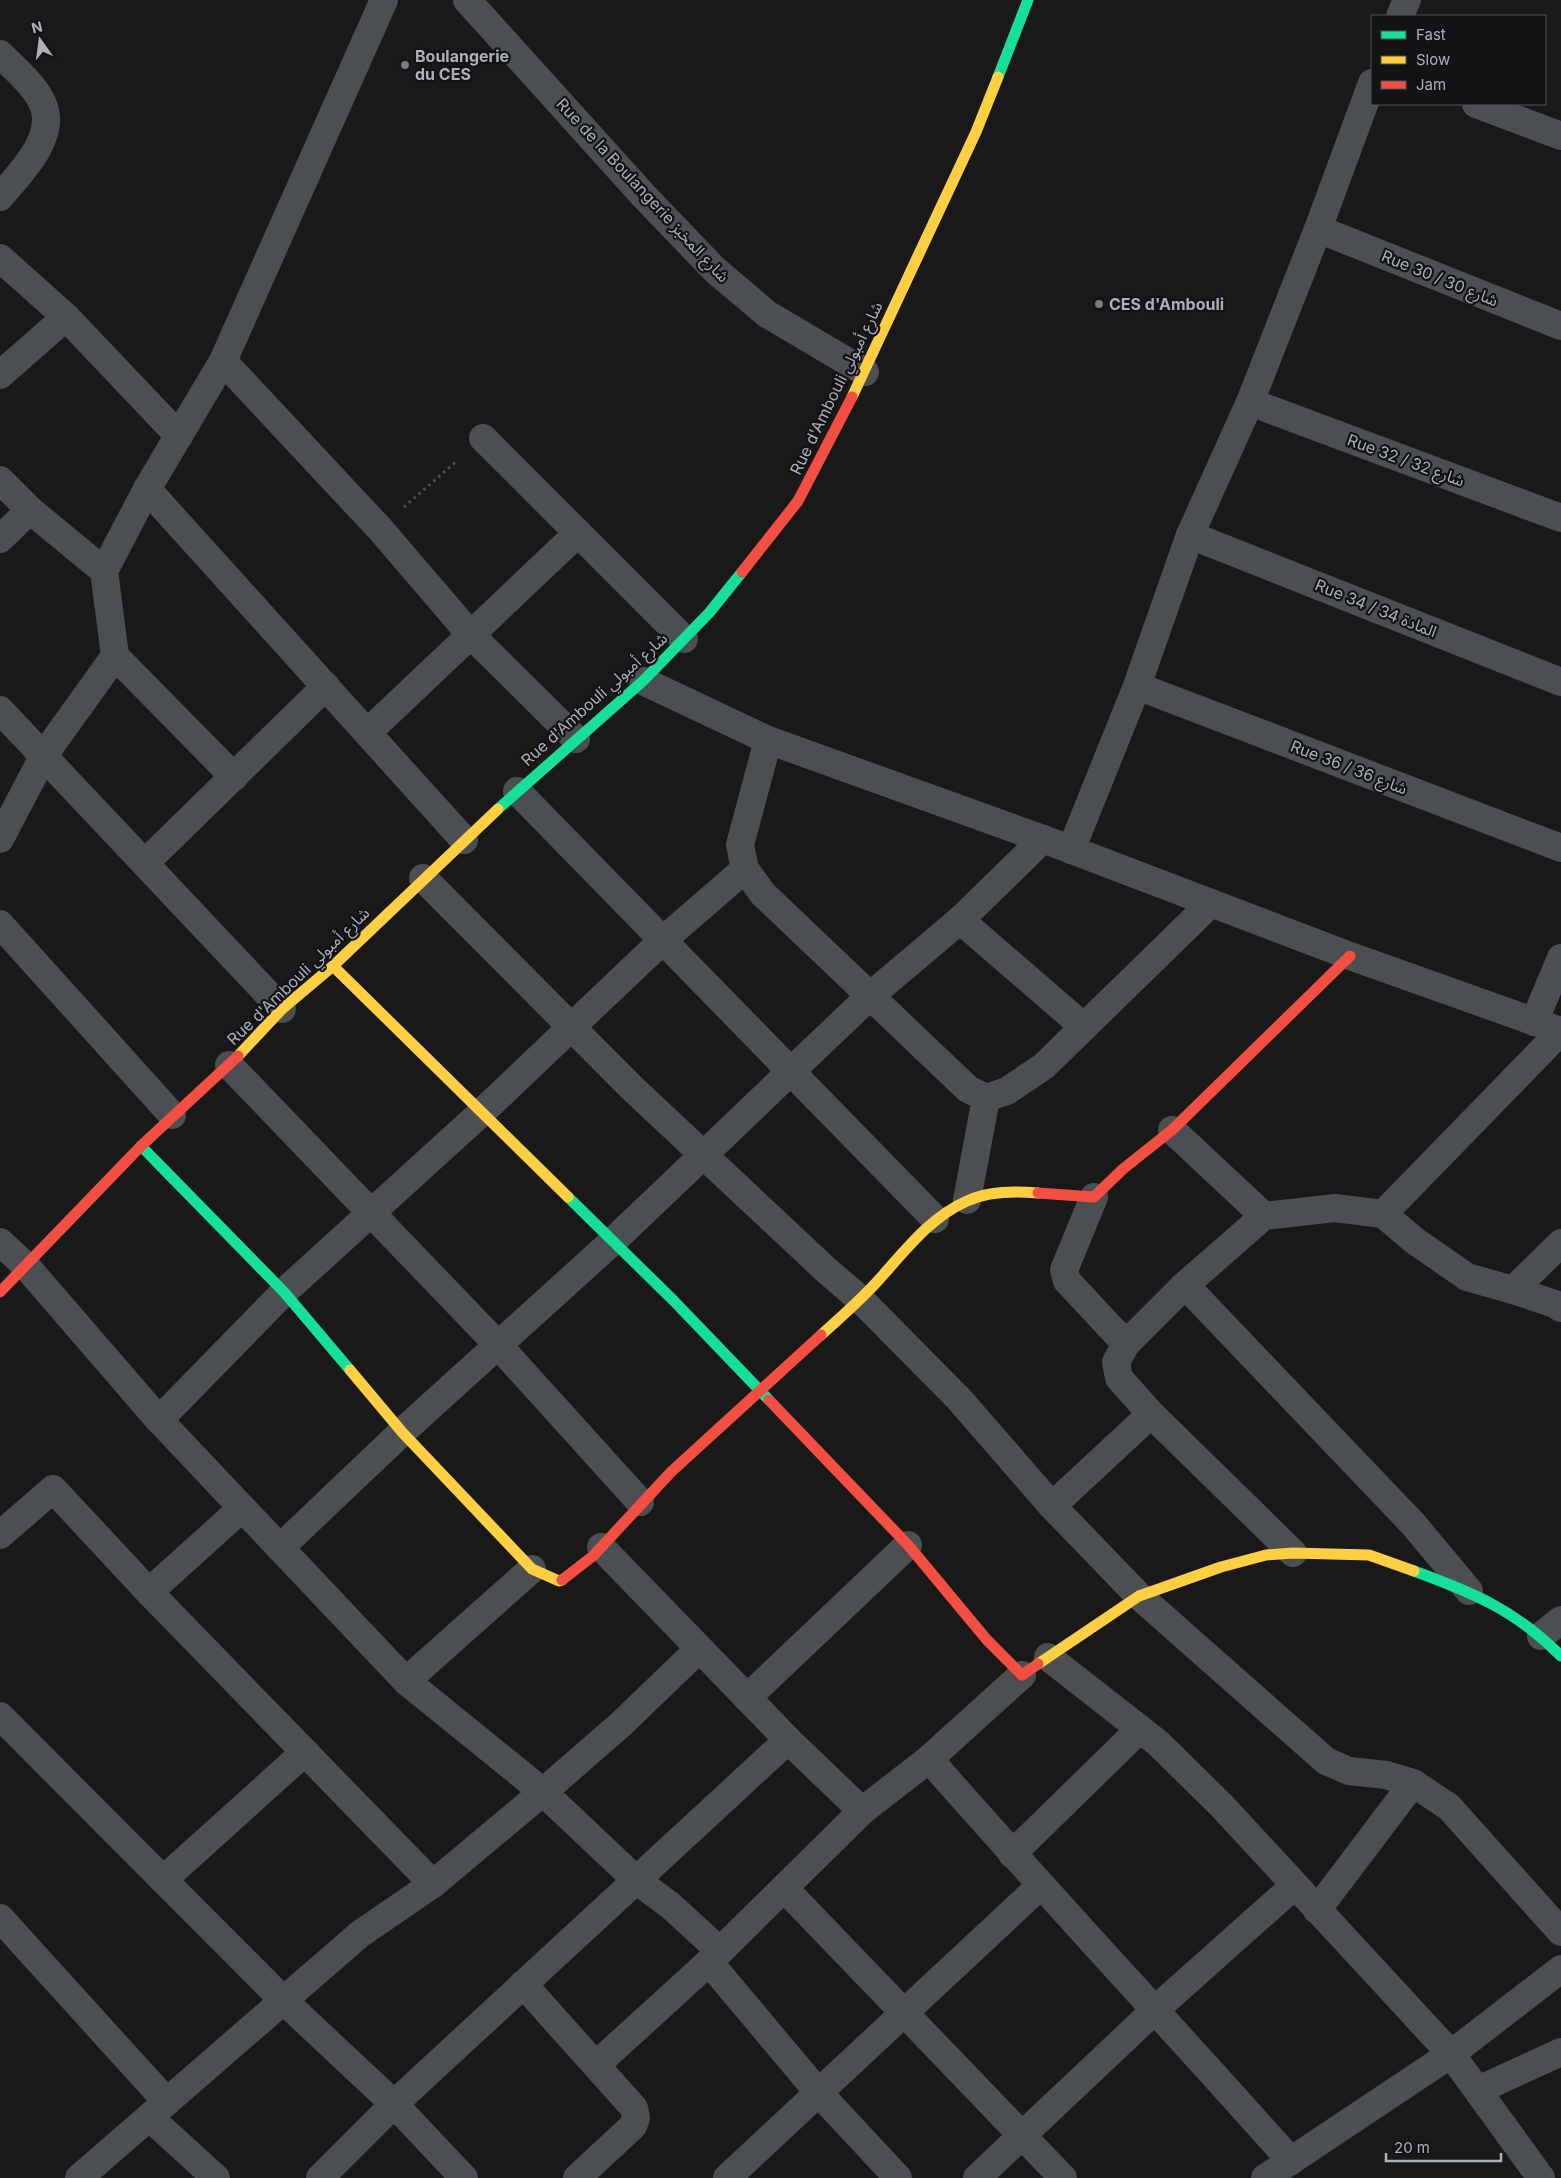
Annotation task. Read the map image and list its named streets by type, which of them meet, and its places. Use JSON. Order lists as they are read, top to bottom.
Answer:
{
  "streets": {
    "street": [
      "Rue de la Boulangerie شارع المخبز",
      "Rue 30 / شارع 30",
      "Rue d'Ambouli شارع أمبولي",
      "Rue 32 / شارع 32",
      "Rue 34 / المادة 34",
      "Rue 36 / شارع 36"
    ]
  },
  "crossings": [
    ["Rue de la Boulangerie شارع المخبز", "Rue d'Ambouli شارع أمبولي"]
  ],
  "places": ["Boulangerie du CES", "CES d'Ambouli"],
  "legend": ["Fast", "Slow", "Jam"],
  "scale_bar": "20 m",
  "north": "top"
}
